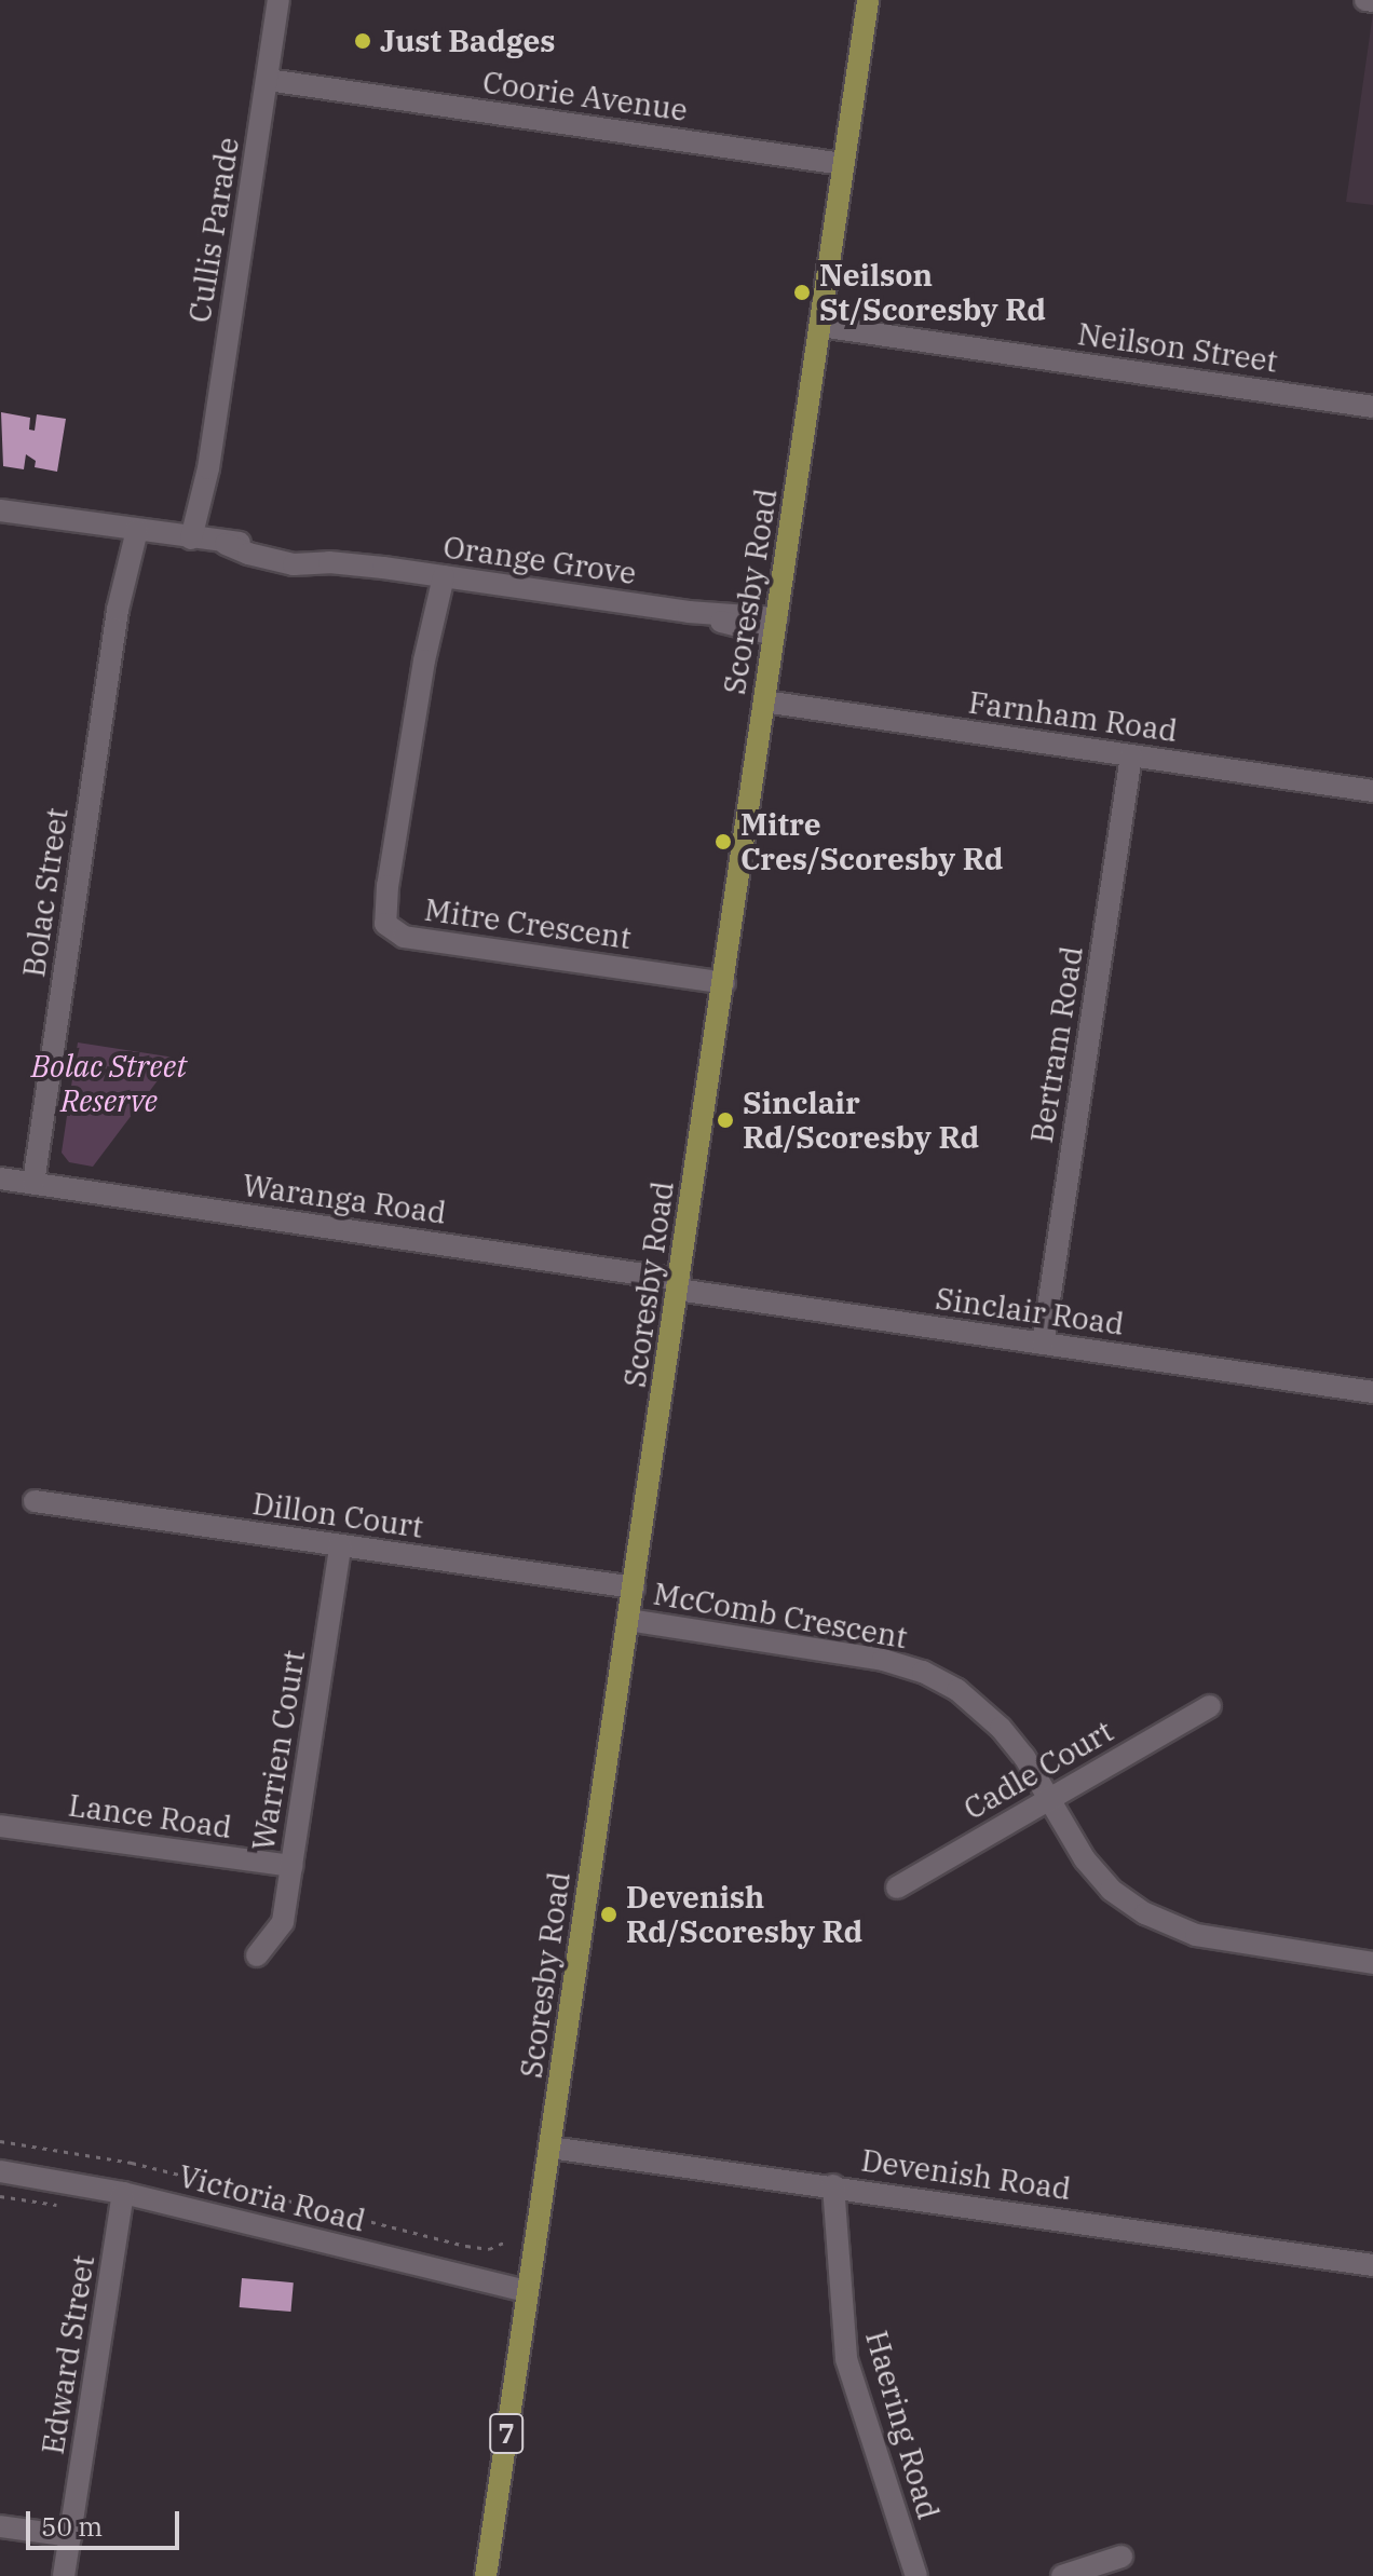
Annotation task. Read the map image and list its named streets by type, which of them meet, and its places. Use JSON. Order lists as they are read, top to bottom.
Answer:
{
  "streets": {
    "main road": ["Scoresby Road", "7"],
    "street": [
      "Coorie Avenue",
      "Cullis Parade",
      "Neilson Street",
      "Orange Grove",
      "Farnham Road",
      "Bolac Street",
      "Mitre Crescent",
      "Bertram Road",
      "Waranga Road",
      "Sinclair Road",
      "Dillon Court",
      "McComb Crescent",
      "Warrien Court",
      "Cadle Court",
      "Lance Road",
      "Devenish Road",
      "Victoria Road",
      "Edward Street",
      "Haering Road"
    ]
  },
  "crossings": [
    ["Coorie Avenue", "Cullis Parade"],
    ["Coorie Avenue", "Scoresby Road"],
    ["Cullis Parade", "Orange Grove"],
    ["Neilson Street", "Scoresby Road"],
    ["Orange Grove", "Scoresby Road"],
    ["Orange Grove", "Bolac Street"],
    ["Orange Grove", "Mitre Crescent"],
    ["Scoresby Road", "Farnham Road"],
    ["Scoresby Road", "Mitre Crescent"],
    ["Scoresby Road", "Waranga Road"],
    ["Scoresby Road", "Sinclair Road"],
    ["Scoresby Road", "Dillon Court"],
    ["Scoresby Road", "McComb Crescent"],
    ["Scoresby Road", "Devenish Road"],
    ["Scoresby Road", "Victoria Road"],
    ["Farnham Road", "Bertram Road"],
    ["Bolac Street", "Waranga Road"],
    ["Bertram Road", "Sinclair Road"],
    ["Waranga Road", "Sinclair Road"],
    ["Dillon Court", "Warrien Court"],
    ["McComb Crescent", "Cadle Court"],
    ["Warrien Court", "Lance Road"],
    ["Devenish Road", "Haering Road"],
    ["Victoria Road", "Edward Street"]
  ],
  "parks": ["Bolac Street Reserve"],
  "places": [
    "Just Badges",
    "Neilson St/Scoresby Rd",
    "Mitre Cres/Scoresby Rd",
    "Sinclair Rd/Scoresby Rd",
    "Devenish Rd/Scoresby Rd"
  ],
  "scale_bar": "50 m"
}
